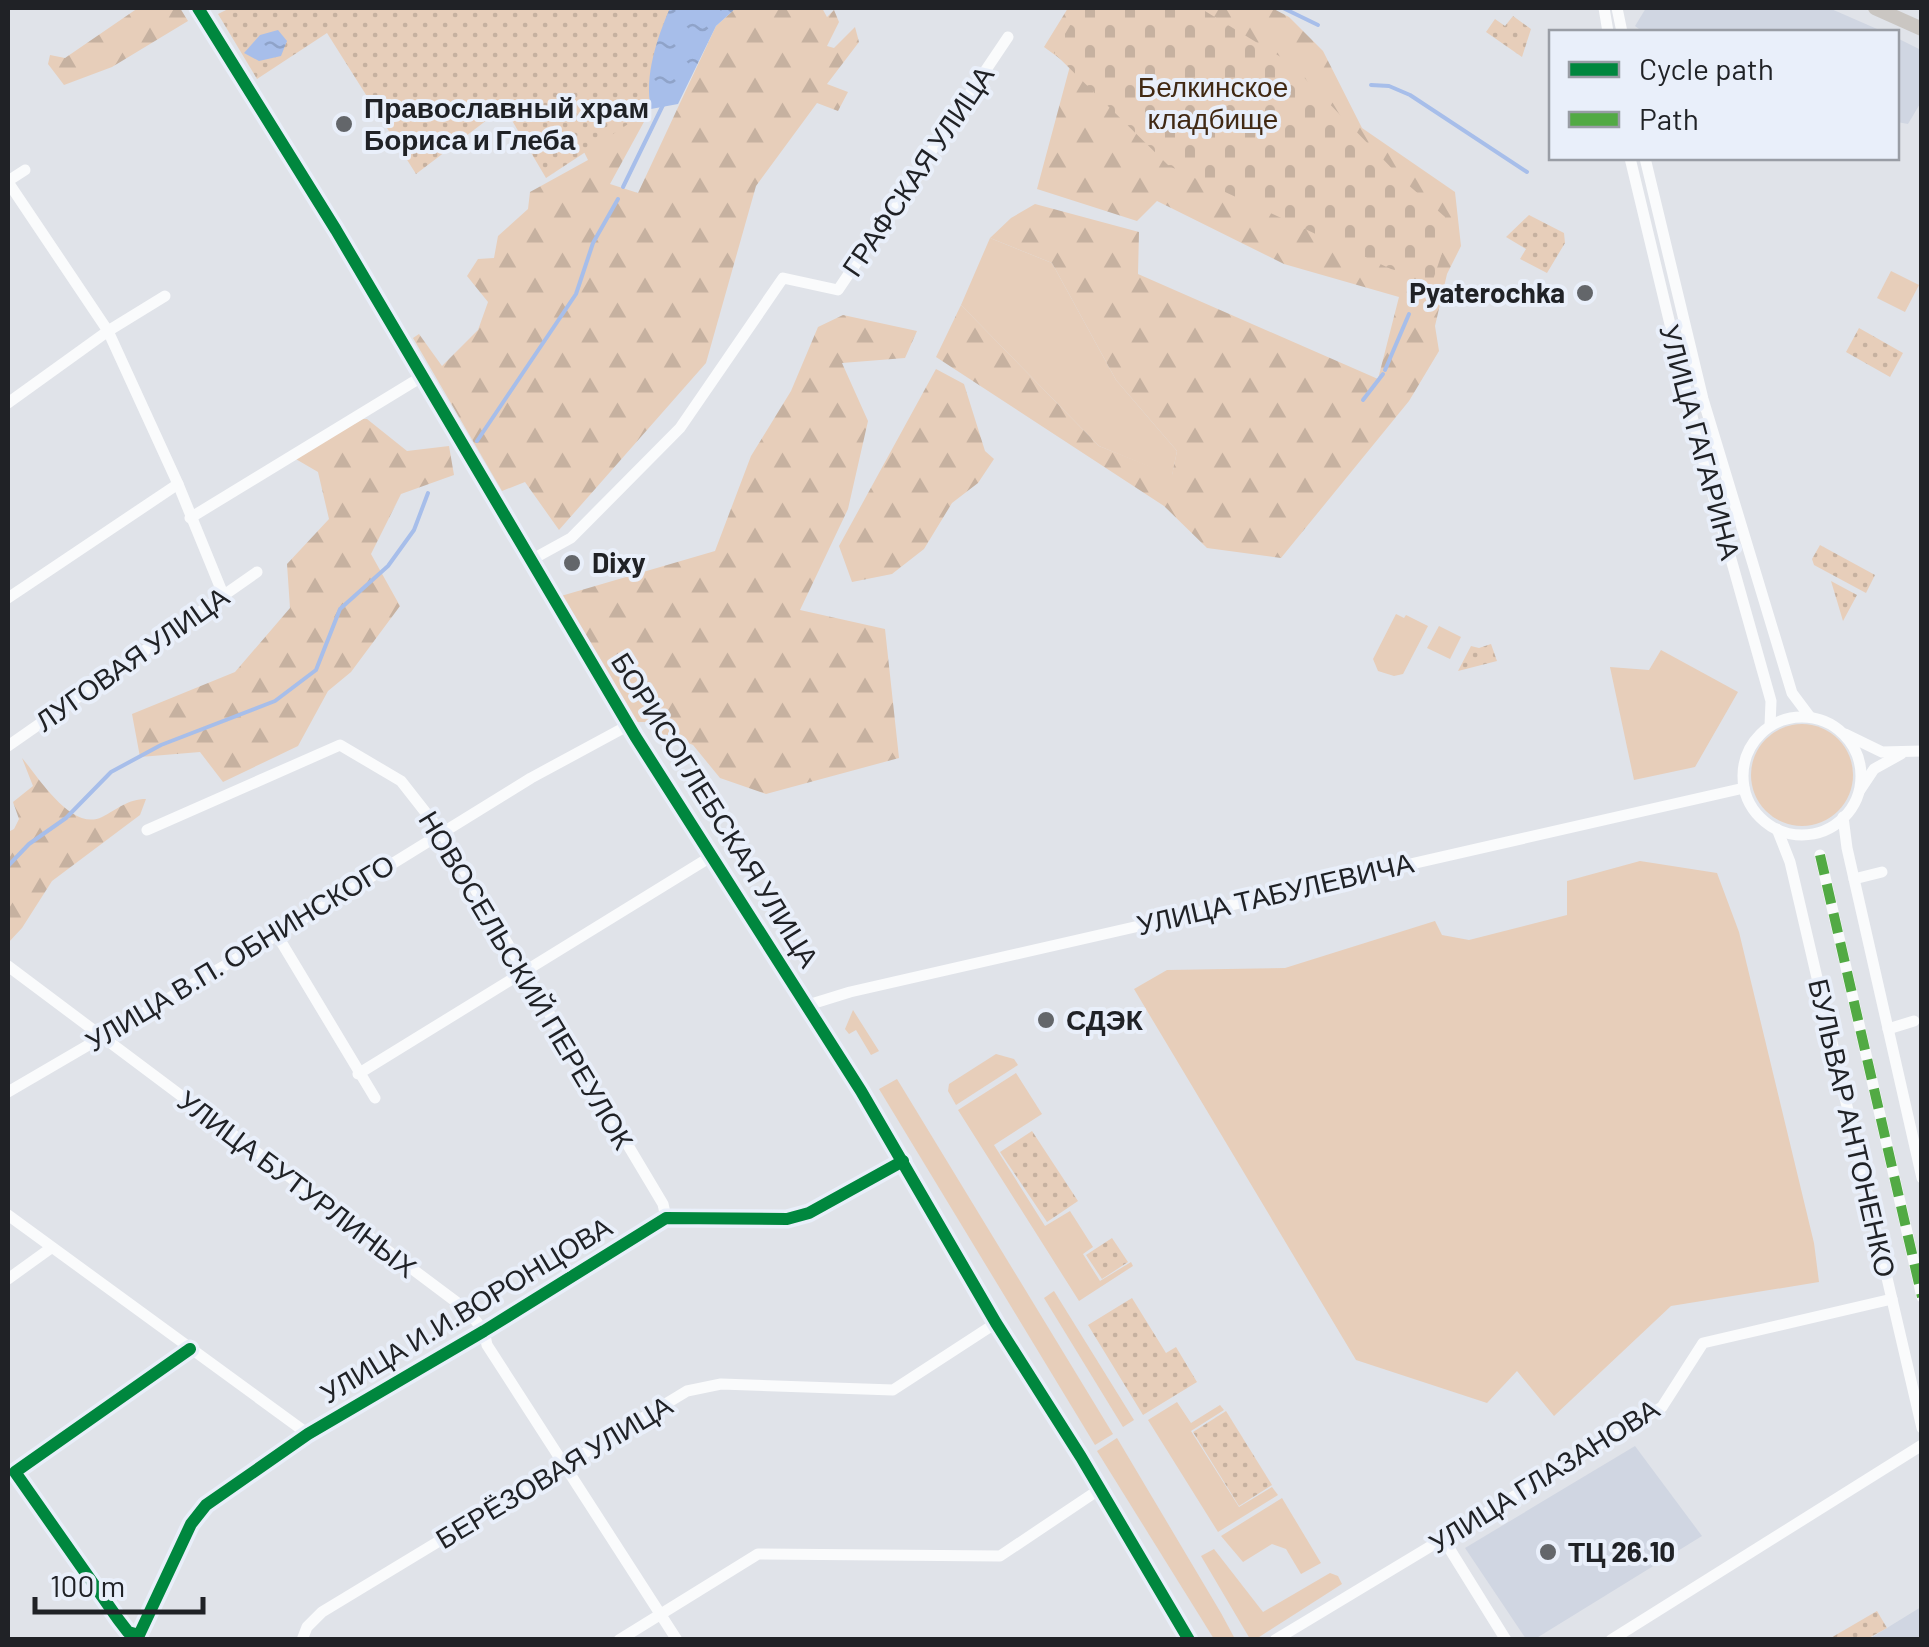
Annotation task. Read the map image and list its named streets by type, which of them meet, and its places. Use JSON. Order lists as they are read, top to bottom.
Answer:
{
  "streets": {
    "street": [
      "ГРАФСКАЯ УЛИЦА",
      "УЛИЦА ГАГАРИНА",
      "ЛУГОВАЯ УЛИЦА",
      "БОРИСОГЛЕБСКАЯ УЛИЦА",
      "УЛИЦА ТАБУЛЕВИЧА",
      "УЛИЦА В.П. ОБНИНСКОГО",
      "НОВОСЕЛЬСКИЙ ПЕРЕУЛОК",
      "БУЛЬВАР АНТОНЕНКО",
      "УЛИЦА БУТУРЛИНЫХ",
      "УЛИЦА И.И.ВОРОНЦОВА",
      "БЕРЁЗОВАЯ УЛИЦА",
      "УЛИЦА ГЛАЗАНОВА"
    ]
  },
  "crossings": [
    ["ГРАФСКАЯ УЛИЦА", "БОРИСОГЛЕБСКАЯ УЛИЦА"],
    ["УЛИЦА ГАГАРИНА", "УЛИЦА ТАБУЛЕВИЧА"],
    ["УЛИЦА ГАГАРИНА", "БУЛЬВАР АНТОНЕНКО"],
    ["БОРИСОГЛЕБСКАЯ УЛИЦА", "УЛИЦА ТАБУЛЕВИЧА"],
    ["БОРИСОГЛЕБСКАЯ УЛИЦА", "УЛИЦА В.П. ОБНИНСКОГО"],
    ["БОРИСОГЛЕБСКАЯ УЛИЦА", "БЕРЁЗОВАЯ УЛИЦА"],
    ["УЛИЦА ТАБУЛЕВИЧА", "БУЛЬВАР АНТОНЕНКО"],
    ["УЛИЦА В.П. ОБНИНСКОГО", "НОВОСЕЛЬСКИЙ ПЕРЕУЛОК"],
    ["УЛИЦА В.П. ОБНИНСКОГО", "УЛИЦА БУТУРЛИНЫХ"],
    ["НОВОСЕЛЬСКИЙ ПЕРЕУЛОК", "УЛИЦА И.И.ВОРОНЦОВА"],
    ["БУЛЬВАР АНТОНЕНКО", "УЛИЦА ГЛАЗАНОВА"],
    ["УЛИЦА БУТУРЛИНЫХ", "УЛИЦА И.И.ВОРОНЦОВА"],
    ["УЛИЦА БУТУРЛИНЫХ", "БЕРЁЗОВАЯ УЛИЦА"]
  ],
  "parks": ["Белкинское кладбище"],
  "places": [
    "Православный храм Бориса и Глеба",
    "Pyaterochka",
    "Dixy",
    "СДЭК",
    "ТЦ 26.10"
  ],
  "legend": ["Cycle path", "Path"],
  "scale_bar": "100 m"
}
